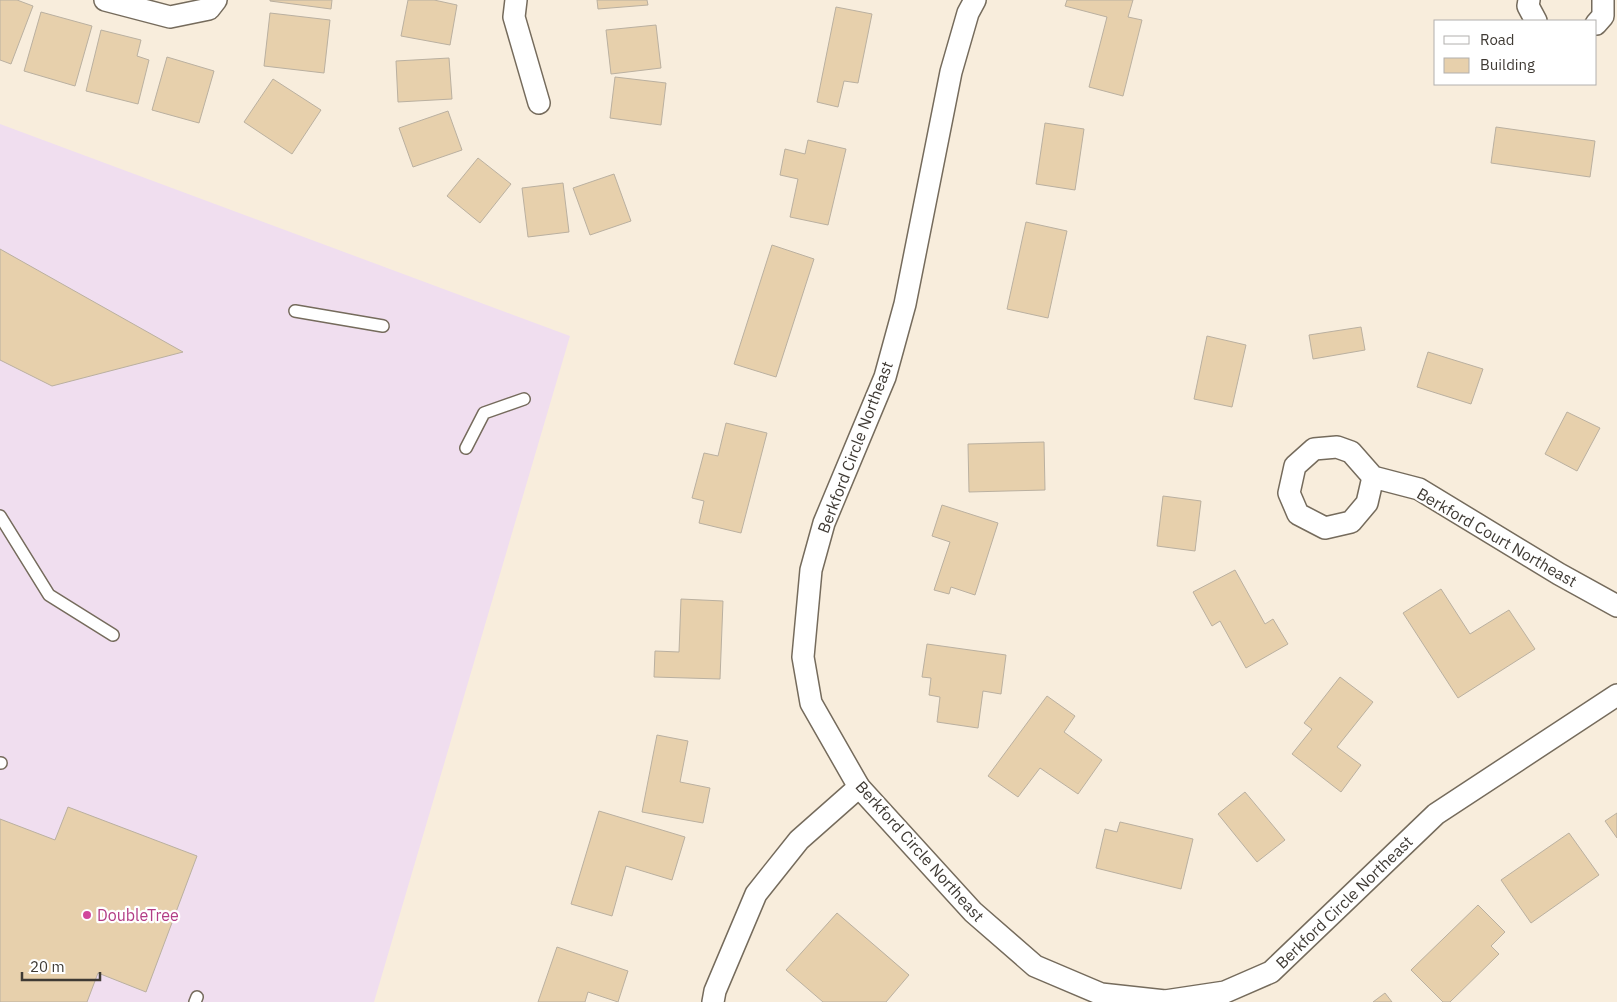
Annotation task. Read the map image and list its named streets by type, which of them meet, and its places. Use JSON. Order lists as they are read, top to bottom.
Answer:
{
  "streets": {
    "street": ["Berkford Circle Northeast", "Berkford Court Northeast"]
  },
  "places": ["DoubleTree"],
  "legend": ["Road", "Building"],
  "scale_bar": "20 m"
}
